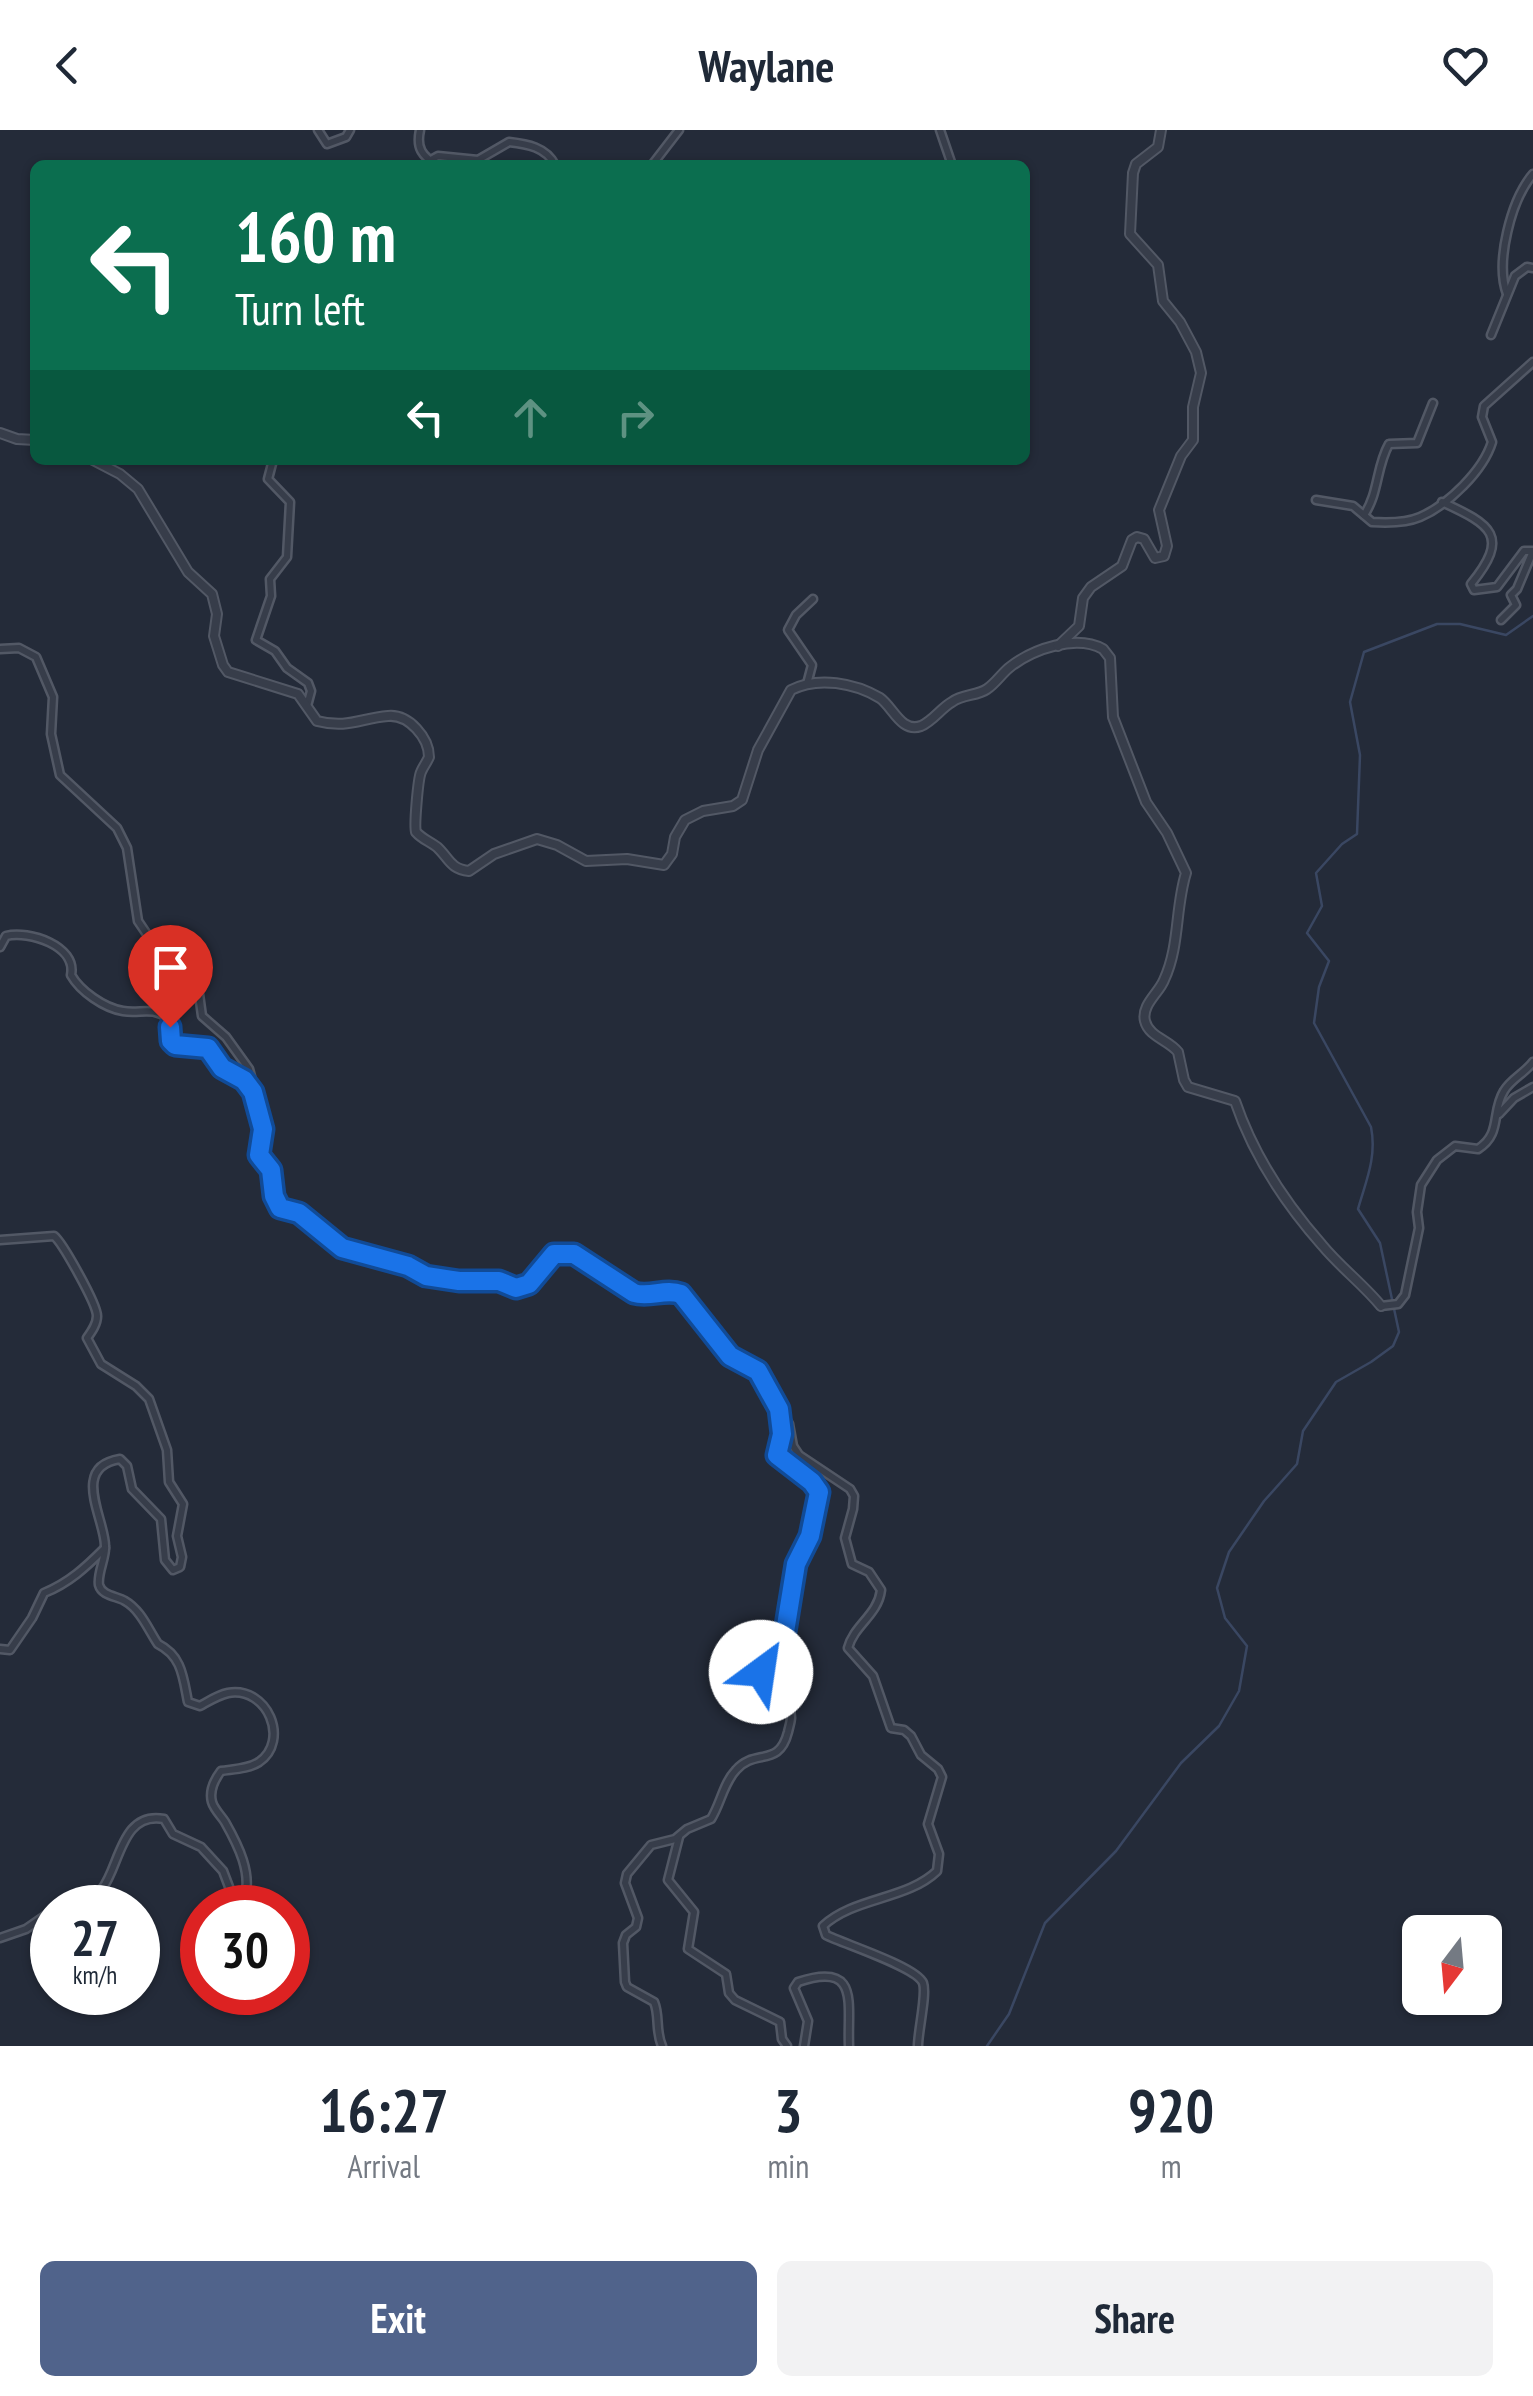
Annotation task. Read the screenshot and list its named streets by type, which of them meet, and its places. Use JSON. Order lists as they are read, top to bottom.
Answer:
{
  "north": "bottom",
  "page": {
    "header": "Waylane",
    "turn": ["160 m", "Turn left"],
    "speed": "27 km/h",
    "limit": "30",
    "eta": [
      "16:27",
      "Arrival",
      "3",
      "min",
      "920",
      "m"
    ],
    "buttons": ["Exit", "Share"]
  }
}
